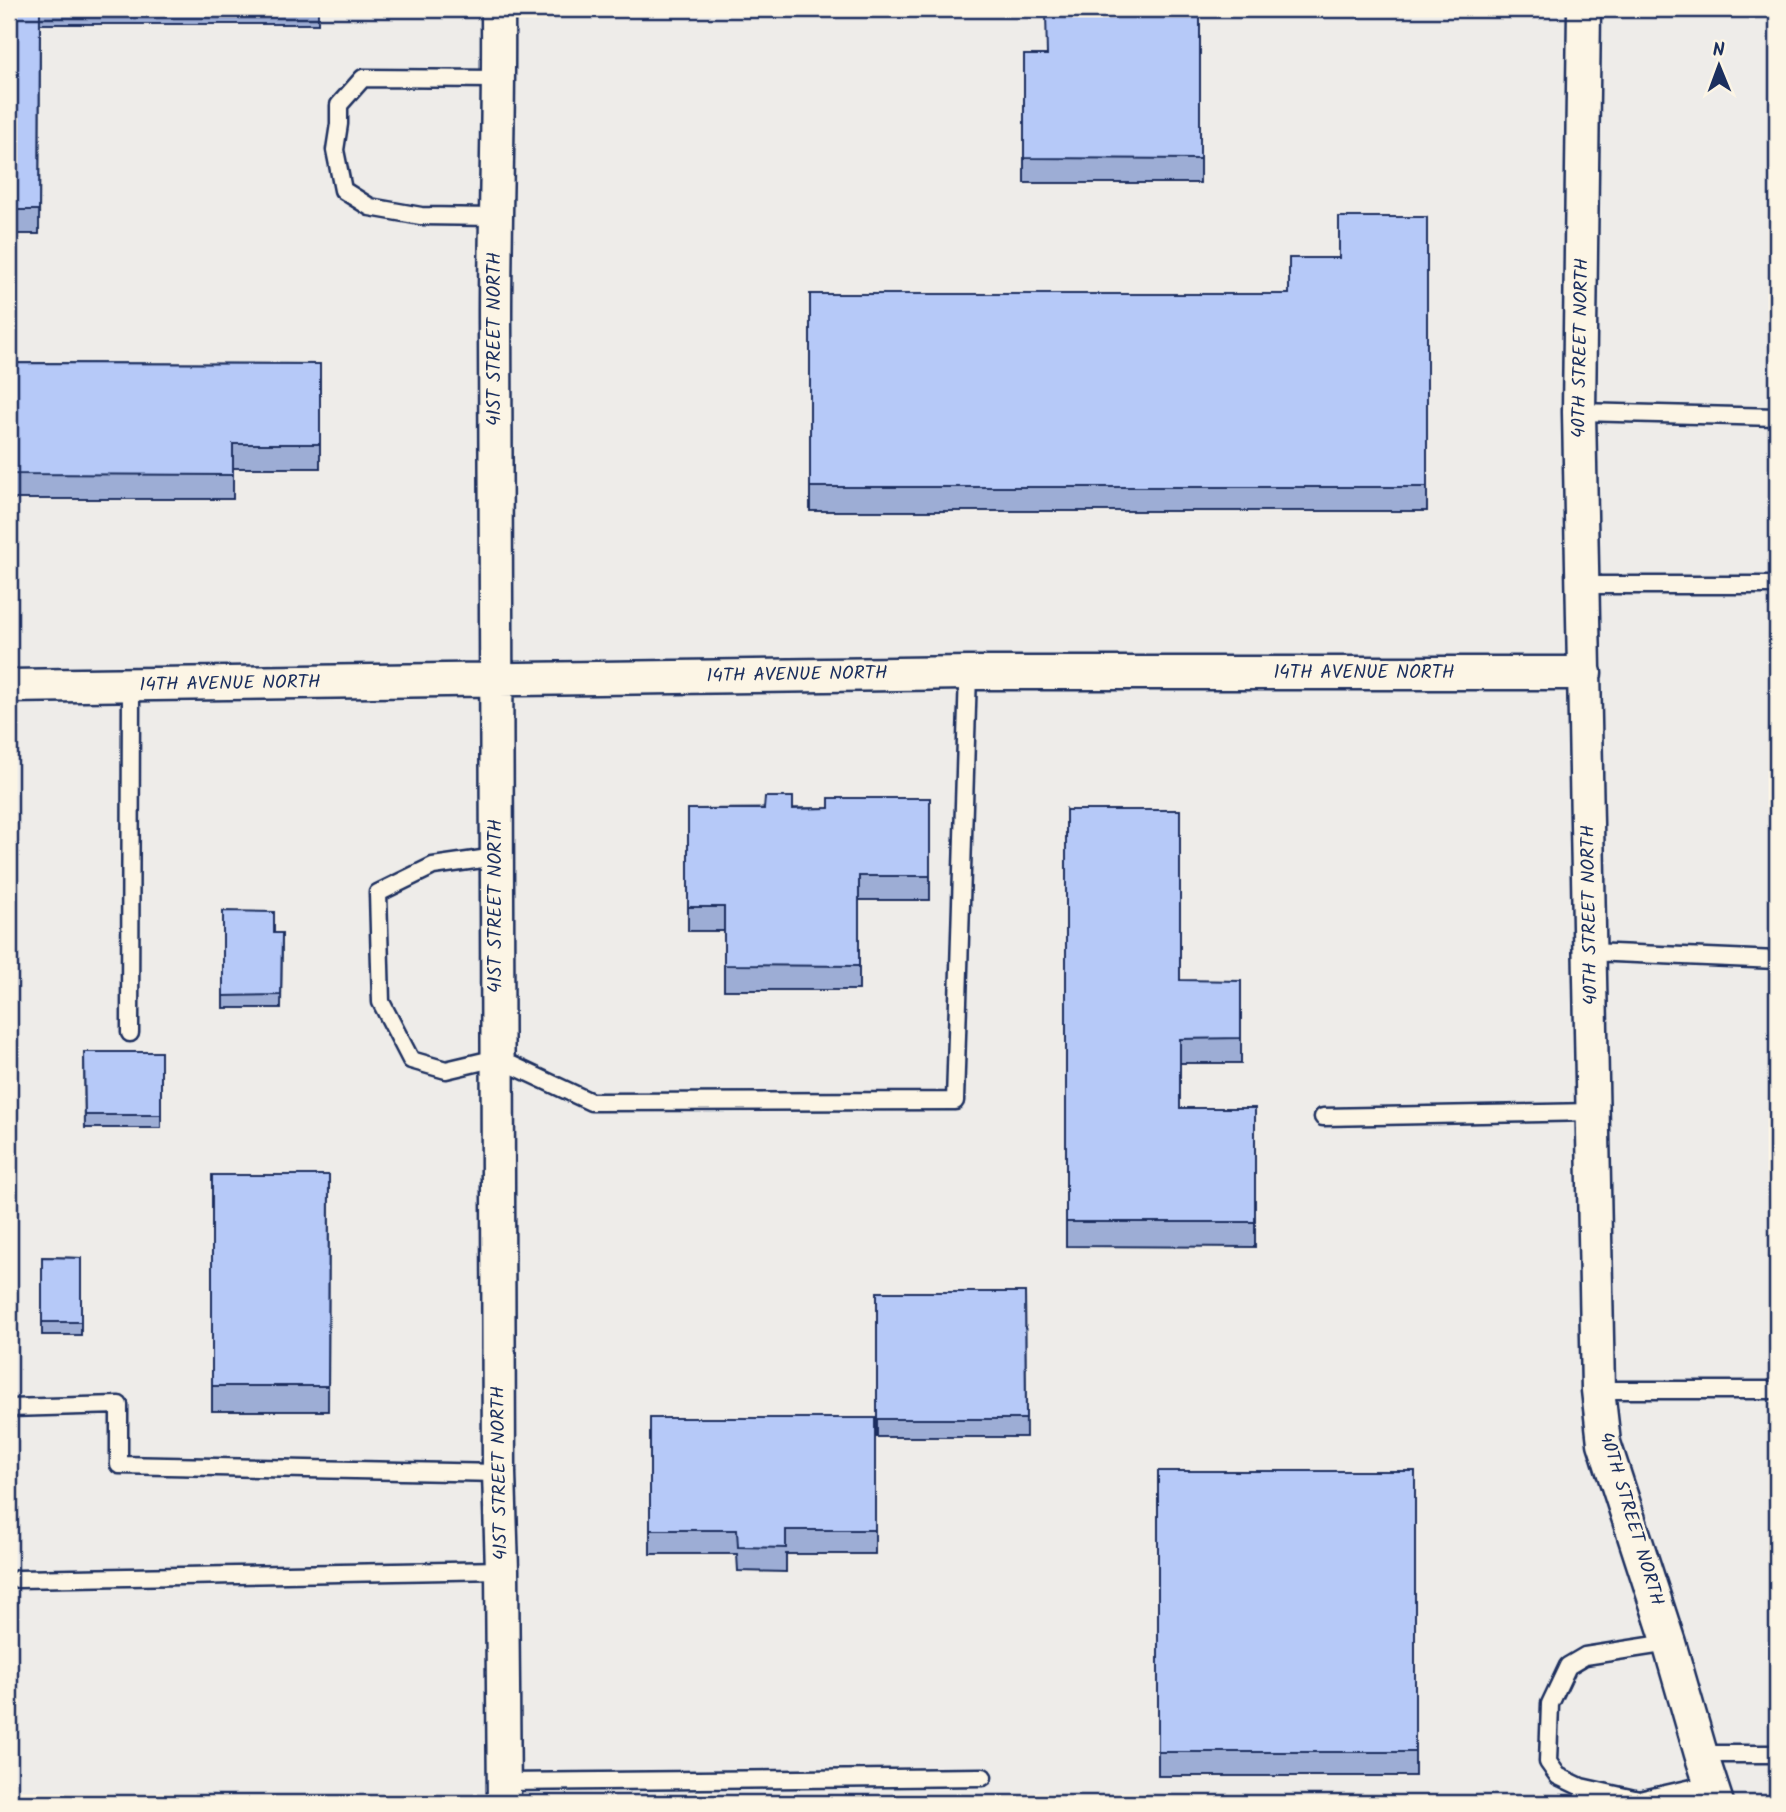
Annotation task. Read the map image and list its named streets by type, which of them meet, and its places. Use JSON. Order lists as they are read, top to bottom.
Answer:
{
  "streets": {
    "street": ["41ST STREET NORTH", "40TH STREET NORTH", "14TH AVENUE NORTH"]
  },
  "crossings": [
    ["41ST STREET NORTH", "14TH AVENUE NORTH"],
    ["40TH STREET NORTH", "14TH AVENUE NORTH"]
  ],
  "north": "top"
}
